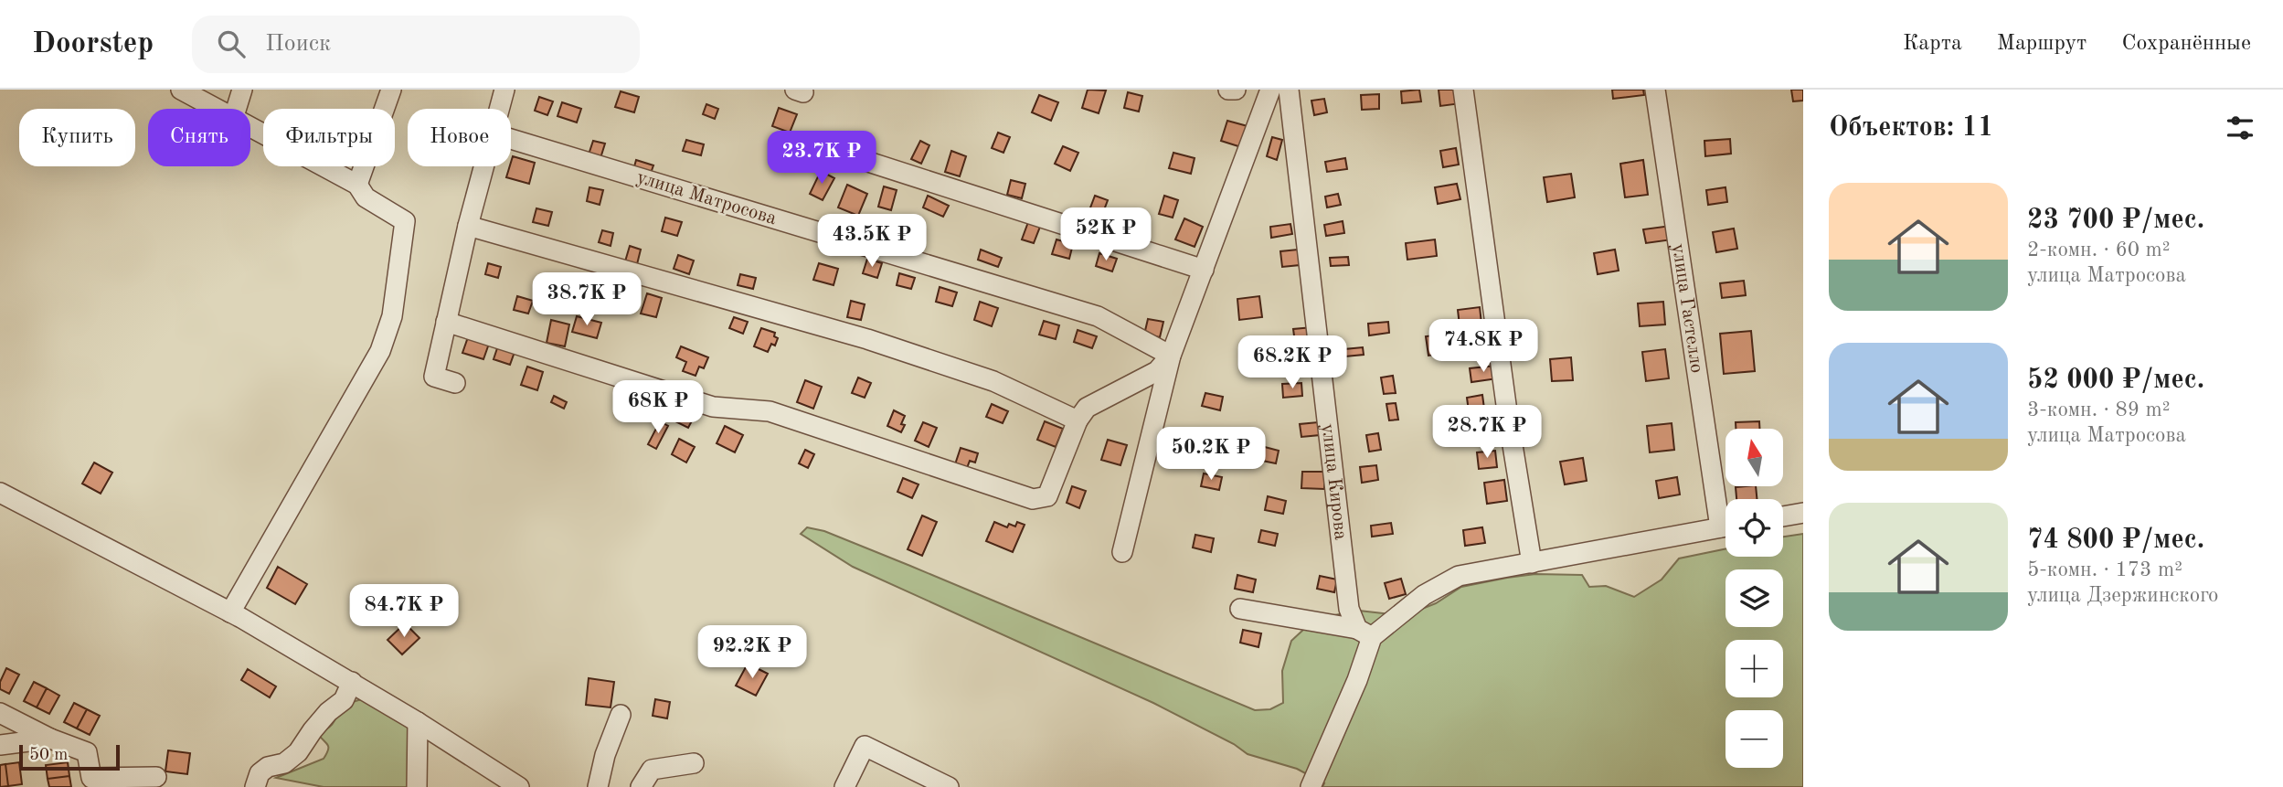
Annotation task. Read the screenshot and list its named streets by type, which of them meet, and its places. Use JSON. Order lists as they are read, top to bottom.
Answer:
{
  "streets": {
    "street": ["улица Матросова", "улица Гастелло", "улица Кирова"]
  },
  "scale_bar": "50 m",
  "north": "top",
  "page": {
    "header": "Doorstep",
    "search": "Поиск",
    "nav": ["Карта", "Маршрут", "Сохранённые"],
    "heading": "Объектов: 11",
    "chip": [
      "Купить",
      "Снять",
      "Фильтры",
      "Новое"
    ],
    "price": [
      "23.7K ₽",
      "52K ₽",
      "43.5K ₽",
      "38.7K ₽",
      "74.8K ₽",
      "68.2K ₽",
      "68K ₽",
      "28.7K ₽",
      "50.2K ₽",
      "84.7K ₽",
      "92.2K ₽"
    ],
    "list": [
      {
        "name": "23 700 ₽/мес.",
        "note": "2-комн. · 60 m² · улица Матросова"
      },
      {
        "name": "52 000 ₽/мес.",
        "note": "3-комн. · 89 m² · улица Матросова"
      },
      {
        "name": "74 800 ₽/мес.",
        "note": "5-комн. · 173 m² · улица Дзержинского"
      }
    ],
    "map_buttons": ["+", "−"],
    "scale": "50 m"
  }
}
